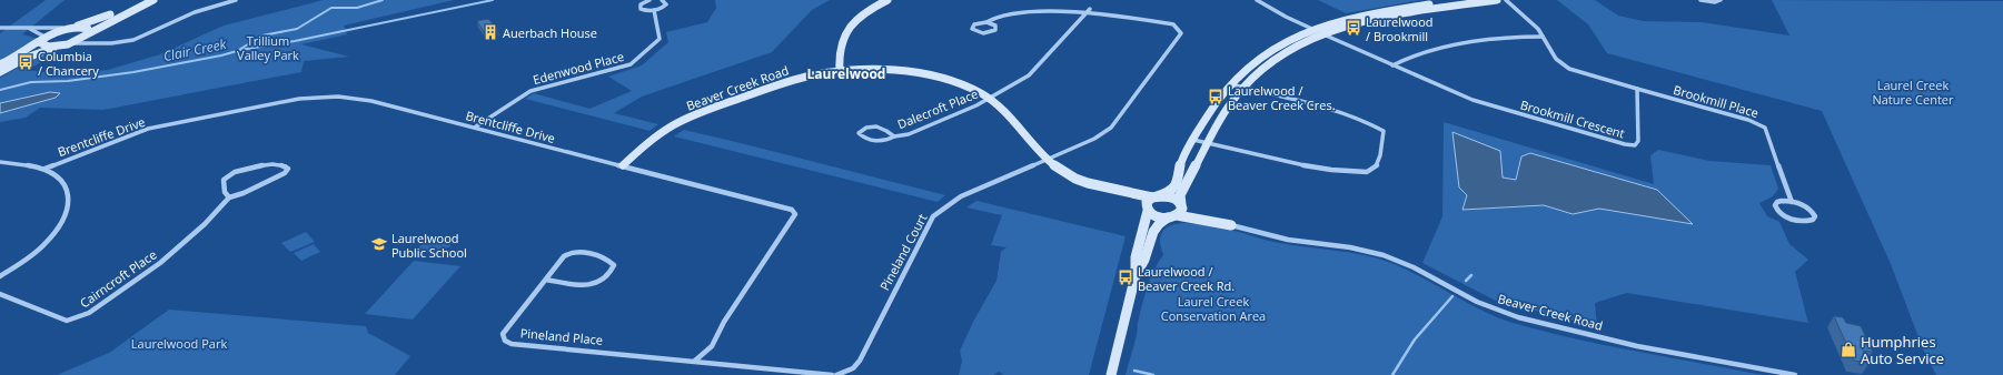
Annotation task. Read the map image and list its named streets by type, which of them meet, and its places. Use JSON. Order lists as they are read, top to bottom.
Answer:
{
  "streets": {
    "street": [
      "Edenwood Place",
      "Beaver Creek Road",
      "Brookmill Place",
      "Dalecroft Place",
      "Brookmill Crescent",
      "Brentcliffe Drive",
      "Pineland Court",
      "Cairncroft Place",
      "Pineland Place"
    ]
  },
  "crossings": [
    ["Edenwood Place", "Brentcliffe Drive"],
    ["Beaver Creek Road", "Dalecroft Place"],
    ["Beaver Creek Road", "Brentcliffe Drive"],
    ["Beaver Creek Road", "Pineland Court"],
    ["Brookmill Place", "Brookmill Crescent"],
    ["Dalecroft Place", "Pineland Court"],
    ["Brentcliffe Drive", "Pineland Place"]
  ],
  "districts": ["Laurelwood"],
  "water": ["Clair Creek"],
  "parks": [
    "Trillium Valley Park",
    "Laurel Creek Nature Center",
    "Laurel Creek Conservation Area",
    "Laurelwood Park"
  ],
  "places": {
    "bus stop": [
      "Laurelwood / Brookmill",
      "Columbia / Chancery",
      "Laurelwood / Beaver Creek Cres.",
      "Laurelwood / Beaver Creek Rd."
    ],
    "building": ["Auerbach House"],
    "school or university": ["Laurelwood Public School"],
    "shop": ["Humphries Auto Service"]
  }
}
